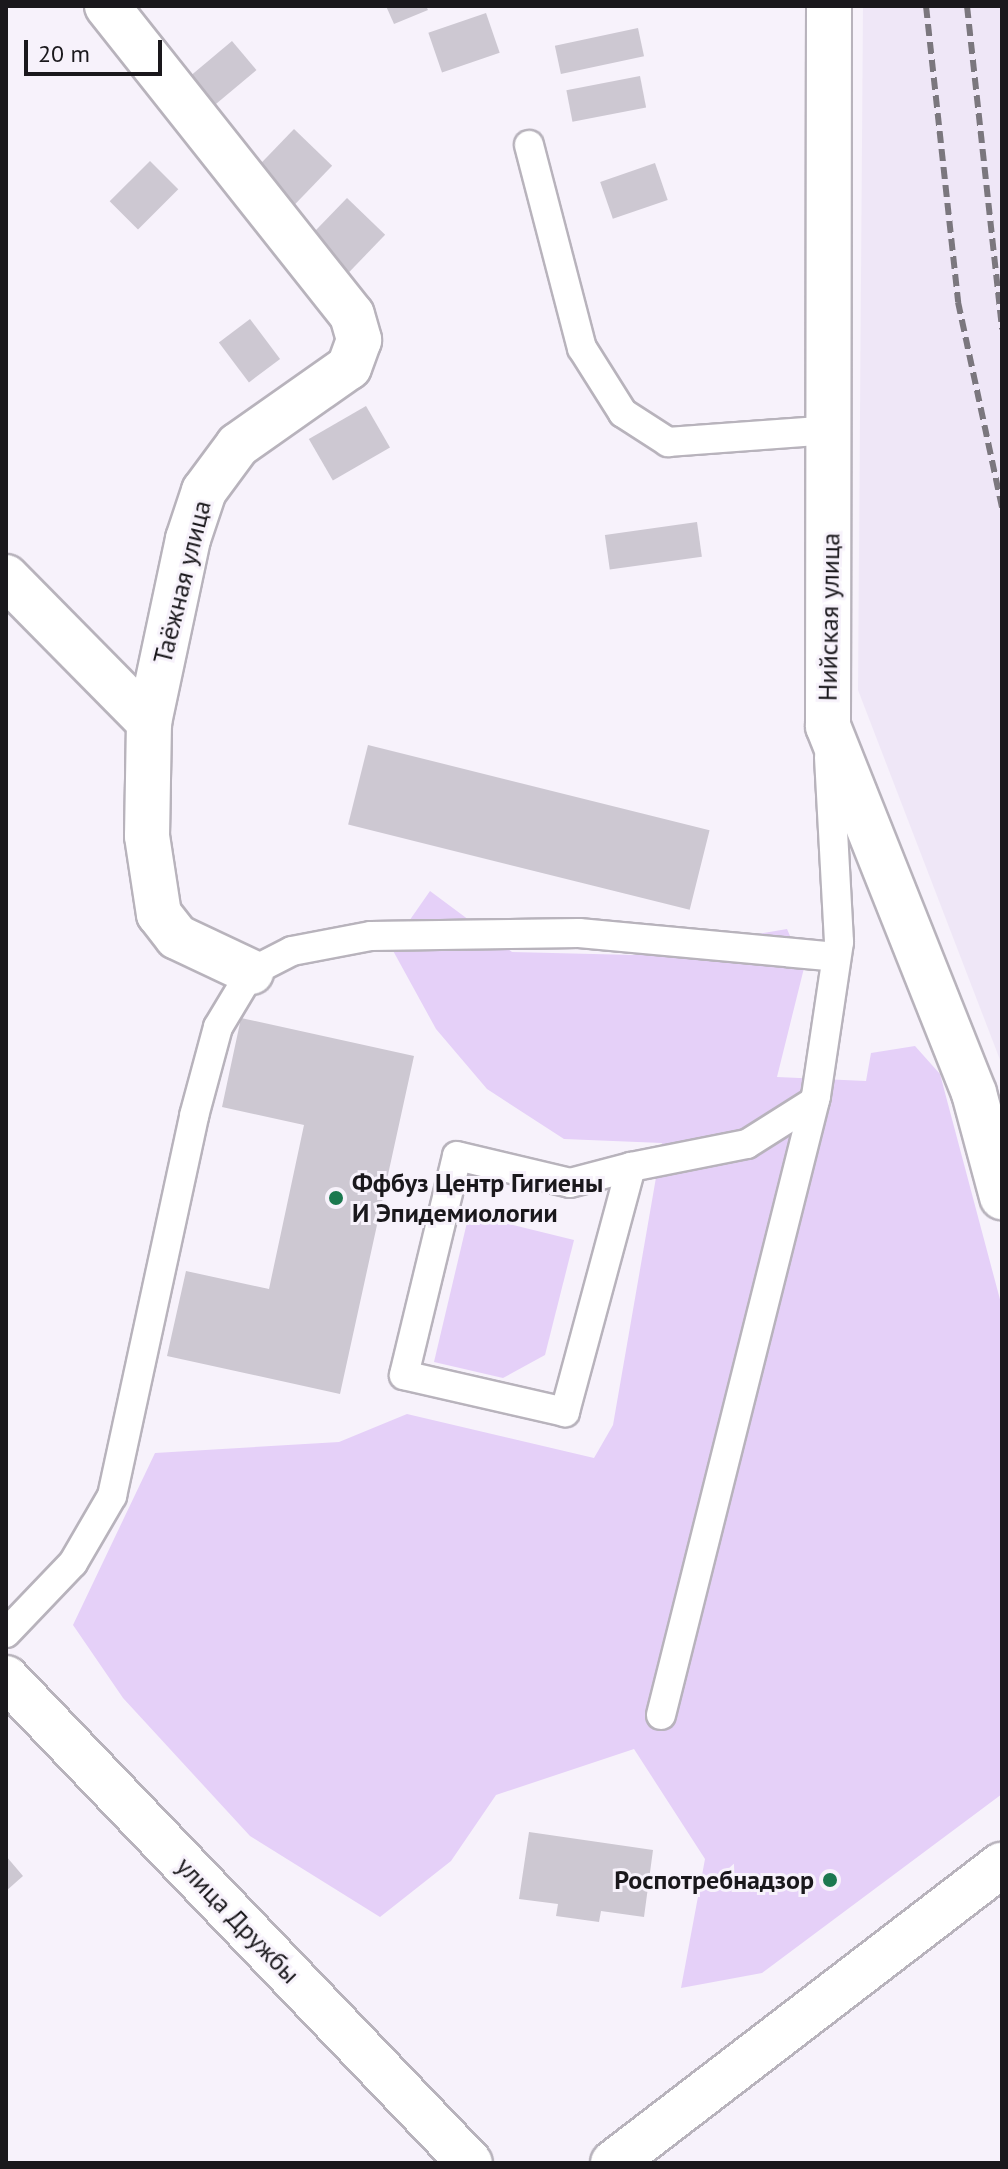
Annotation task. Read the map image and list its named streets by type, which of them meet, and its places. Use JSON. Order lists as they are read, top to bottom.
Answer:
{
  "streets": {
    "street": ["Таёжная улица", "Нийская улица", "улица Дружбы"]
  },
  "places": ["Ффбуз Центр Гигиены И Эпидемиологии", "Роспотребнадзор"],
  "scale_bar": "20 m"
}
